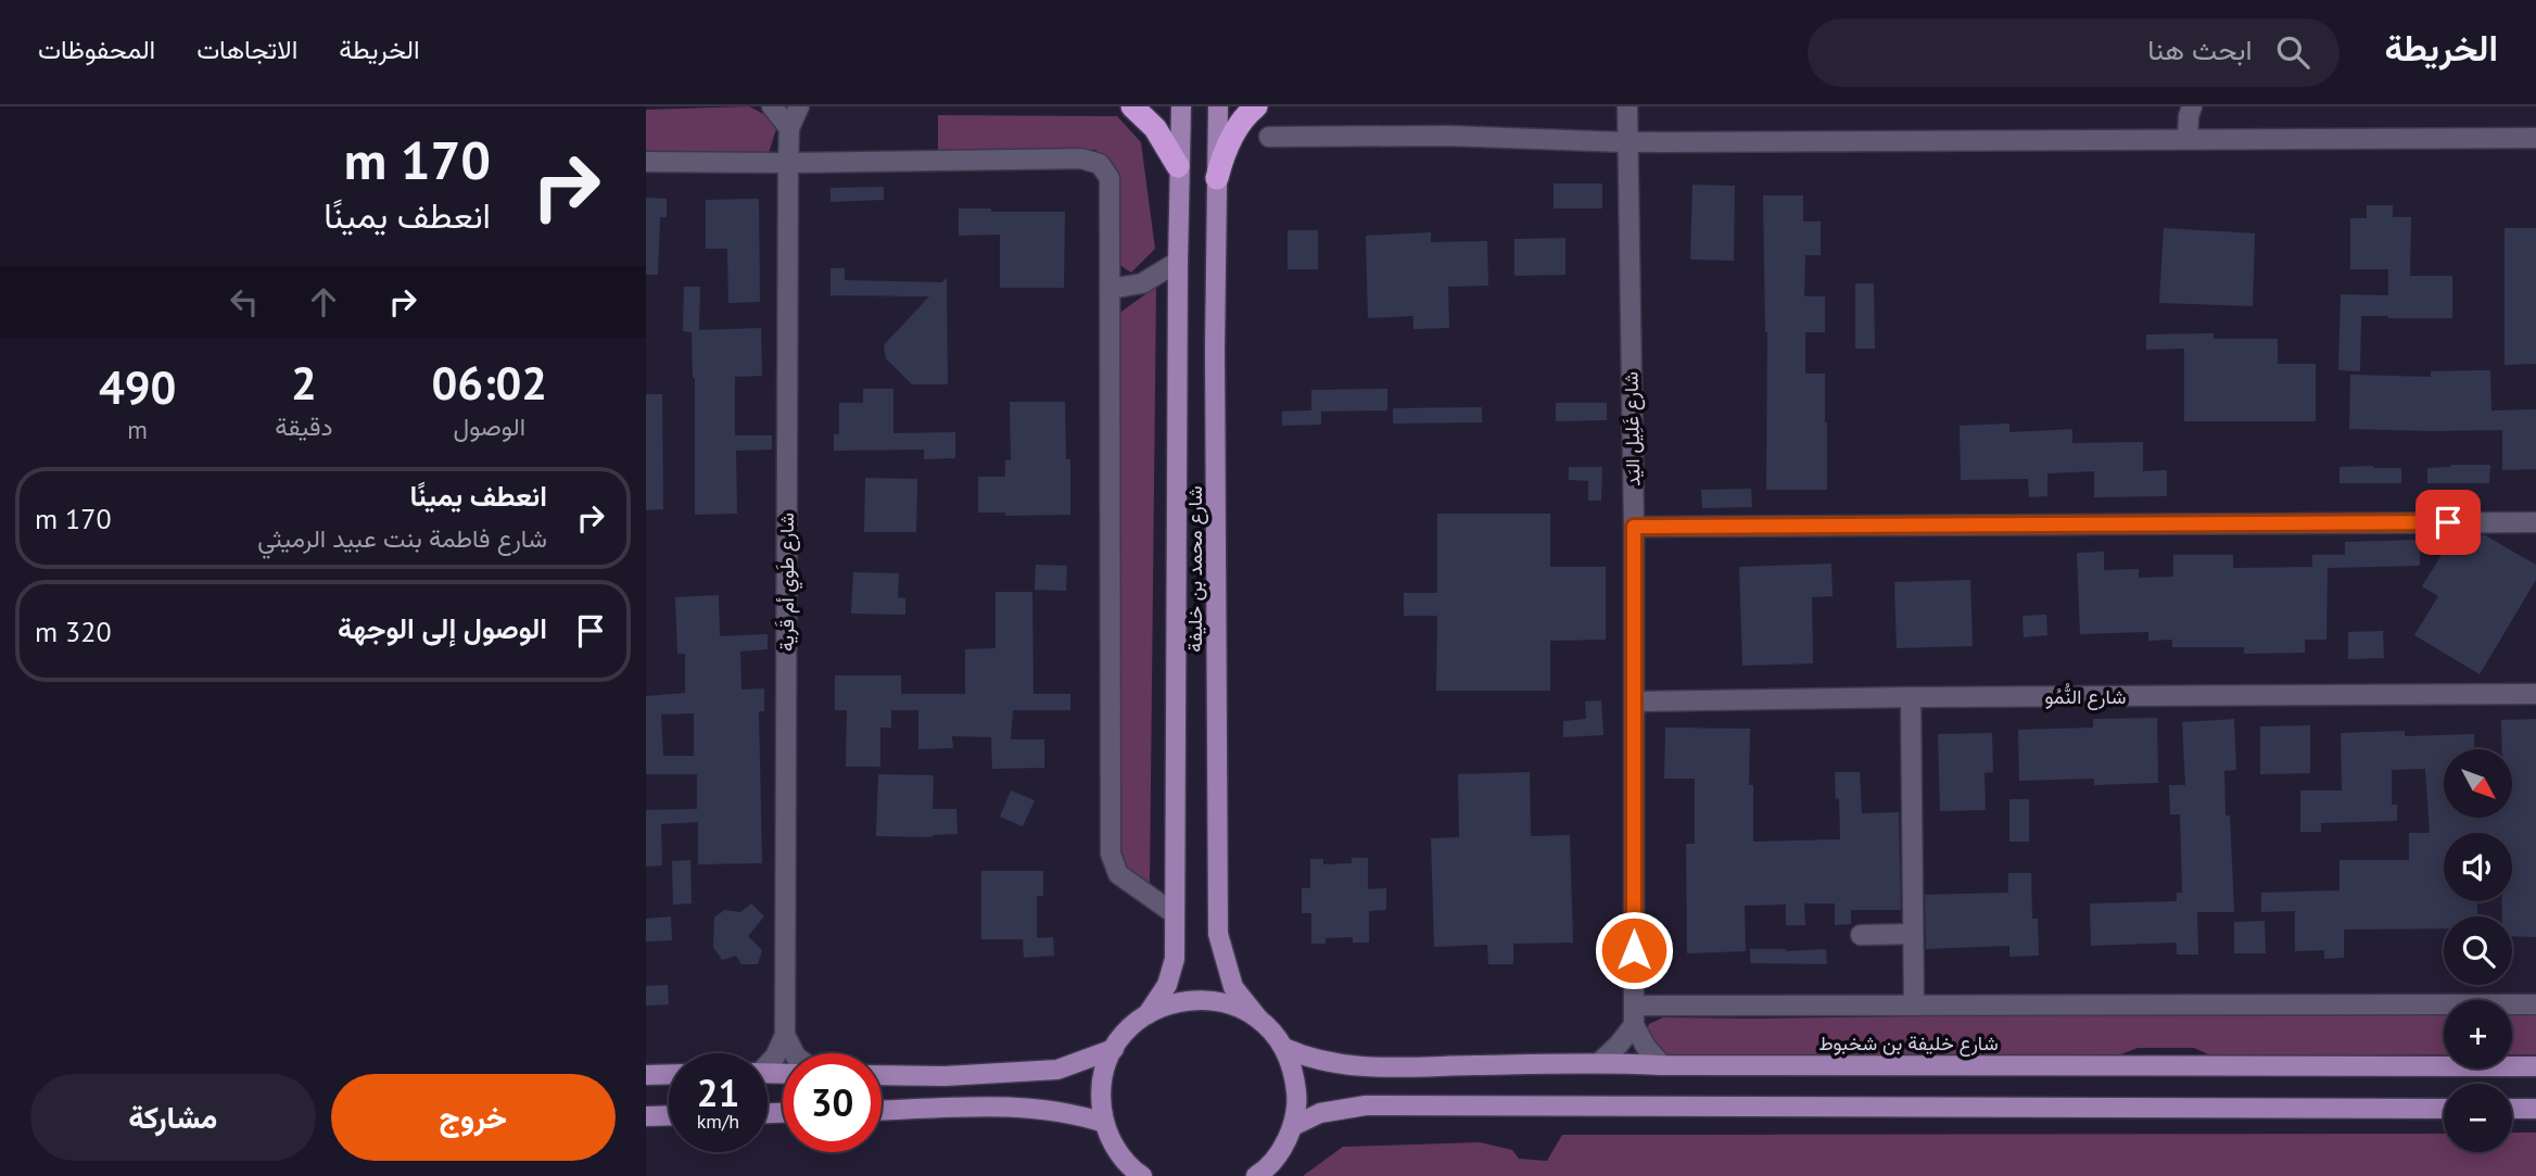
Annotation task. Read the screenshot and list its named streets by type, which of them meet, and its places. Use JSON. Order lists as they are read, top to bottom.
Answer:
{
  "streets": {
    "main road": ["شارع محمد بن خليفة", "شارع خليفة بن شخبوط"],
    "street": ["شارع غَلِيل اليَد", "شارع طَوي أم قَرية", "شارع النُّمُو"]
  },
  "crossings": [
    ["شارع غَلِيل اليَد", "شارع النُّمُو"],
    ["شارع محمد بن خليفة", "شارع خليفة بن شخبوط"]
  ],
  "north": "bottom right",
  "page": {
    "header": "الخريطة",
    "search": "ابحث هنا",
    "nav": ["الخريطة", "الاتجاهات", "المحفوظات"],
    "turn": ["170 m", "انعطف يمينًا"],
    "eta": [
      "06:02",
      "الوصول",
      "2",
      "دقيقة",
      "490",
      "m"
    ],
    "list": [
      {
        "name": "انعطف يمينًا",
        "note": "شارع فاطمة بنت عبيد الرميثي",
        "value": "170 m"
      },
      {
        "name": "الوصول إلى الوجهة",
        "value": "320 m"
      }
    ],
    "map_buttons": ["+", "−"],
    "speed": "21 km/h",
    "limit": "30",
    "buttons": ["خروج", "مشاركة"]
  }
}
